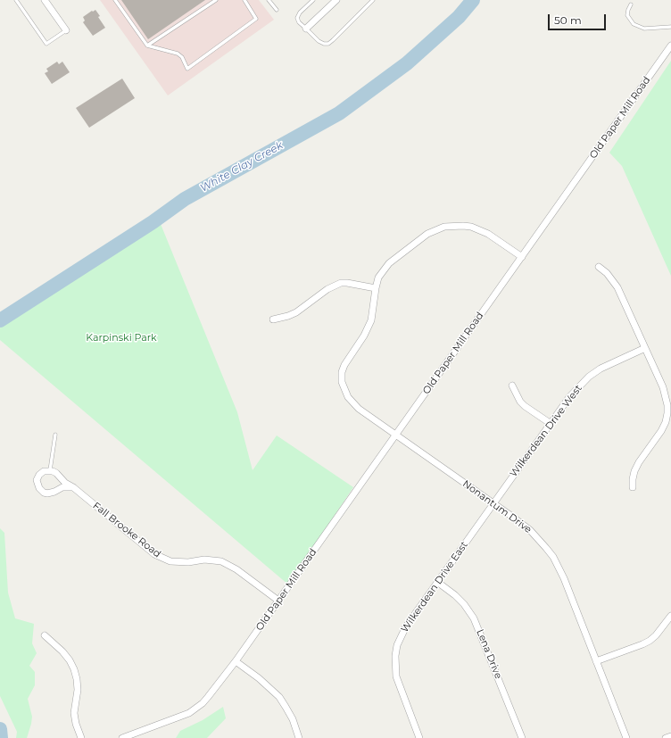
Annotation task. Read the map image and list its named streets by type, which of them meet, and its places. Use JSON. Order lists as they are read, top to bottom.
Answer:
{
  "streets": {
    "street": [
      "Old Paper Mill Road",
      "Wilkerdean Drive West",
      "Nonantum Drive",
      "Fall Brooke Road",
      "Wilkerdean Drive East",
      "Lena Drive"
    ]
  },
  "crossings": [
    ["Old Paper Mill Road", "Nonantum Drive"],
    ["Old Paper Mill Road", "Fall Brooke Road"],
    ["Wilkerdean Drive West", "Nonantum Drive"],
    ["Wilkerdean Drive West", "Wilkerdean Drive East"],
    ["Nonantum Drive", "Wilkerdean Drive East"],
    ["Wilkerdean Drive East", "Lena Drive"]
  ],
  "water": ["White Clay Creek"],
  "parks": ["Karpinski Park"],
  "scale_bar": "50 m"
}
